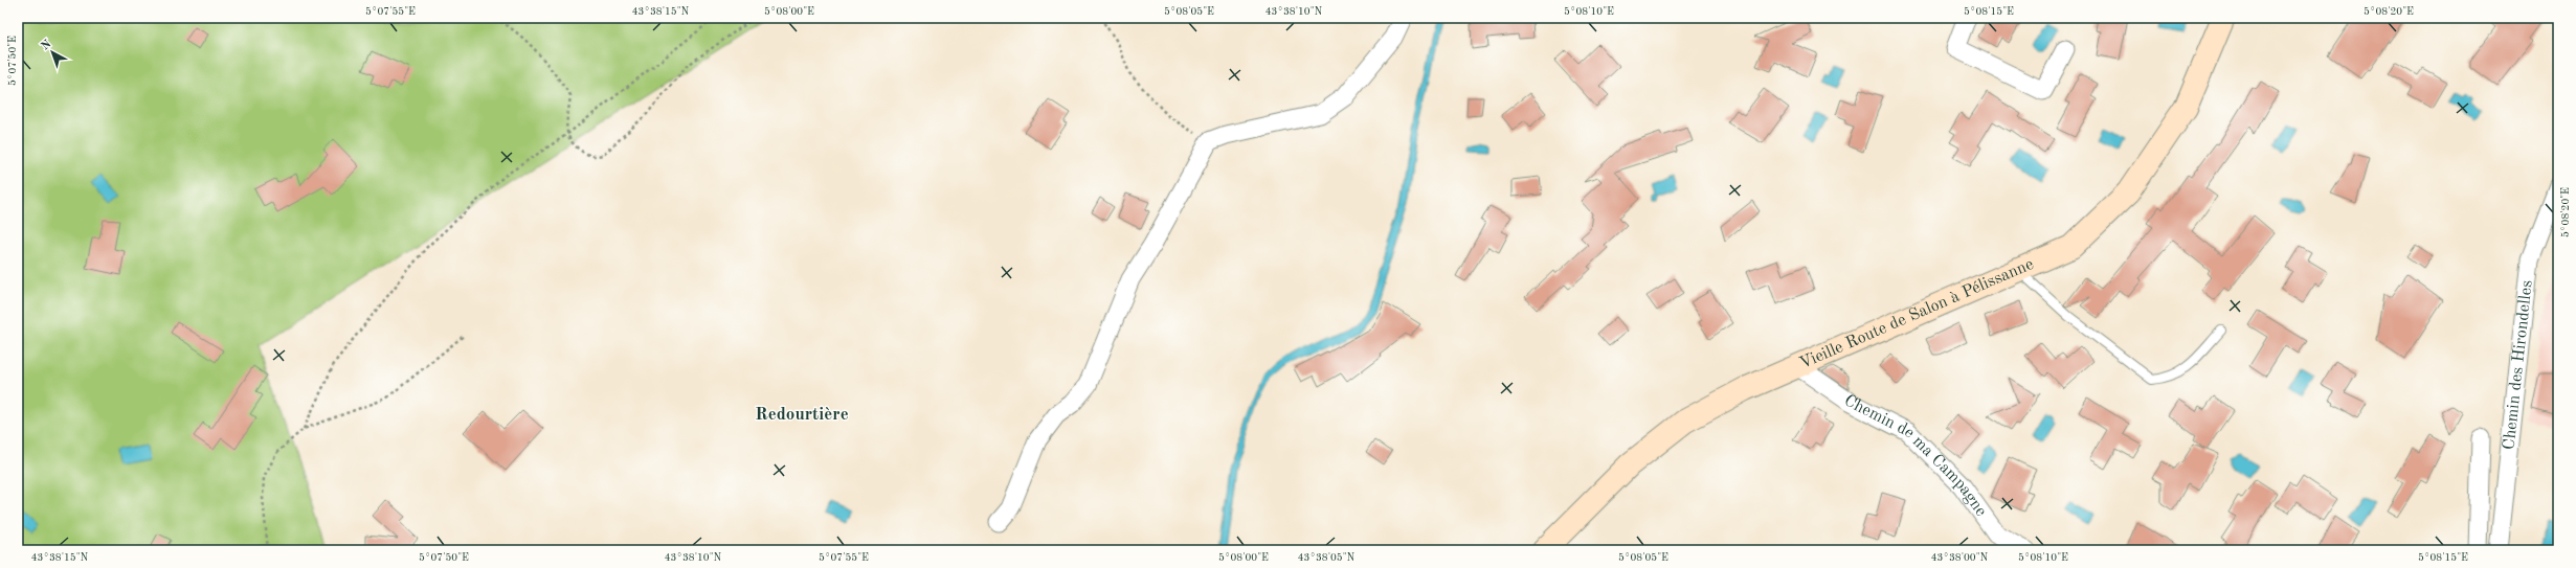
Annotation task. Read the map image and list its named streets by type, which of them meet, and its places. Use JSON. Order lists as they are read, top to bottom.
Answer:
{
  "streets": {
    "street": ["Vieille Route de Salon à Pélissanne", "Chemin des Hirondelles", "Chemin de ma Campagne"]
  },
  "crossings": [
    ["Vieille Route de Salon à Pélissanne", "Chemin de ma Campagne"]
  ],
  "districts": ["Redourtière"],
  "north": "top left",
  "coordinates": [
    "5°07'55\"E",
    "43°38'15\"N",
    "5°08'00\"E",
    "5°08'05\"E",
    "43°38'10\"N",
    "5°08'10\"E",
    "5°08'15\"E",
    "5°08'20\"E",
    "5°07'50\"E",
    "43°38'05\"N",
    "43°38'00\"N"
  ]
}
